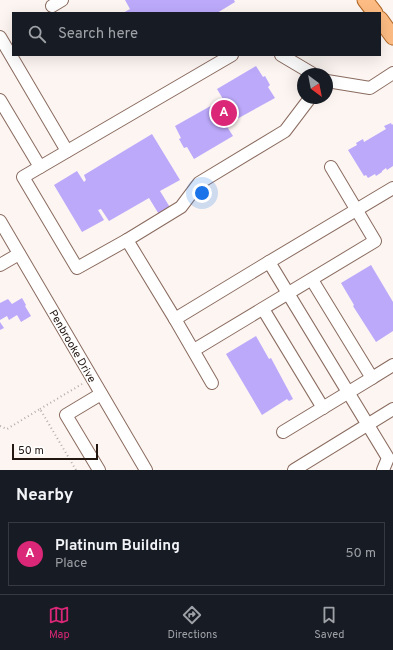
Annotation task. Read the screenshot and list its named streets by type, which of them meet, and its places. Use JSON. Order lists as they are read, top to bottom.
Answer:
{
  "streets": {
    "street": ["Penbrooke Drive"]
  },
  "scale_bar": "50 m",
  "north": "bottom right",
  "page": {
    "search": "Search here",
    "pins": "A",
    "scale": "50 m",
    "heading": "Nearby",
    "list": [
      {
        "mark": "A",
        "name": "Platinum Building",
        "note": "Place",
        "value": "50 m"
      }
    ],
    "nav": ["Map", "Directions", "Saved"]
  }
}
